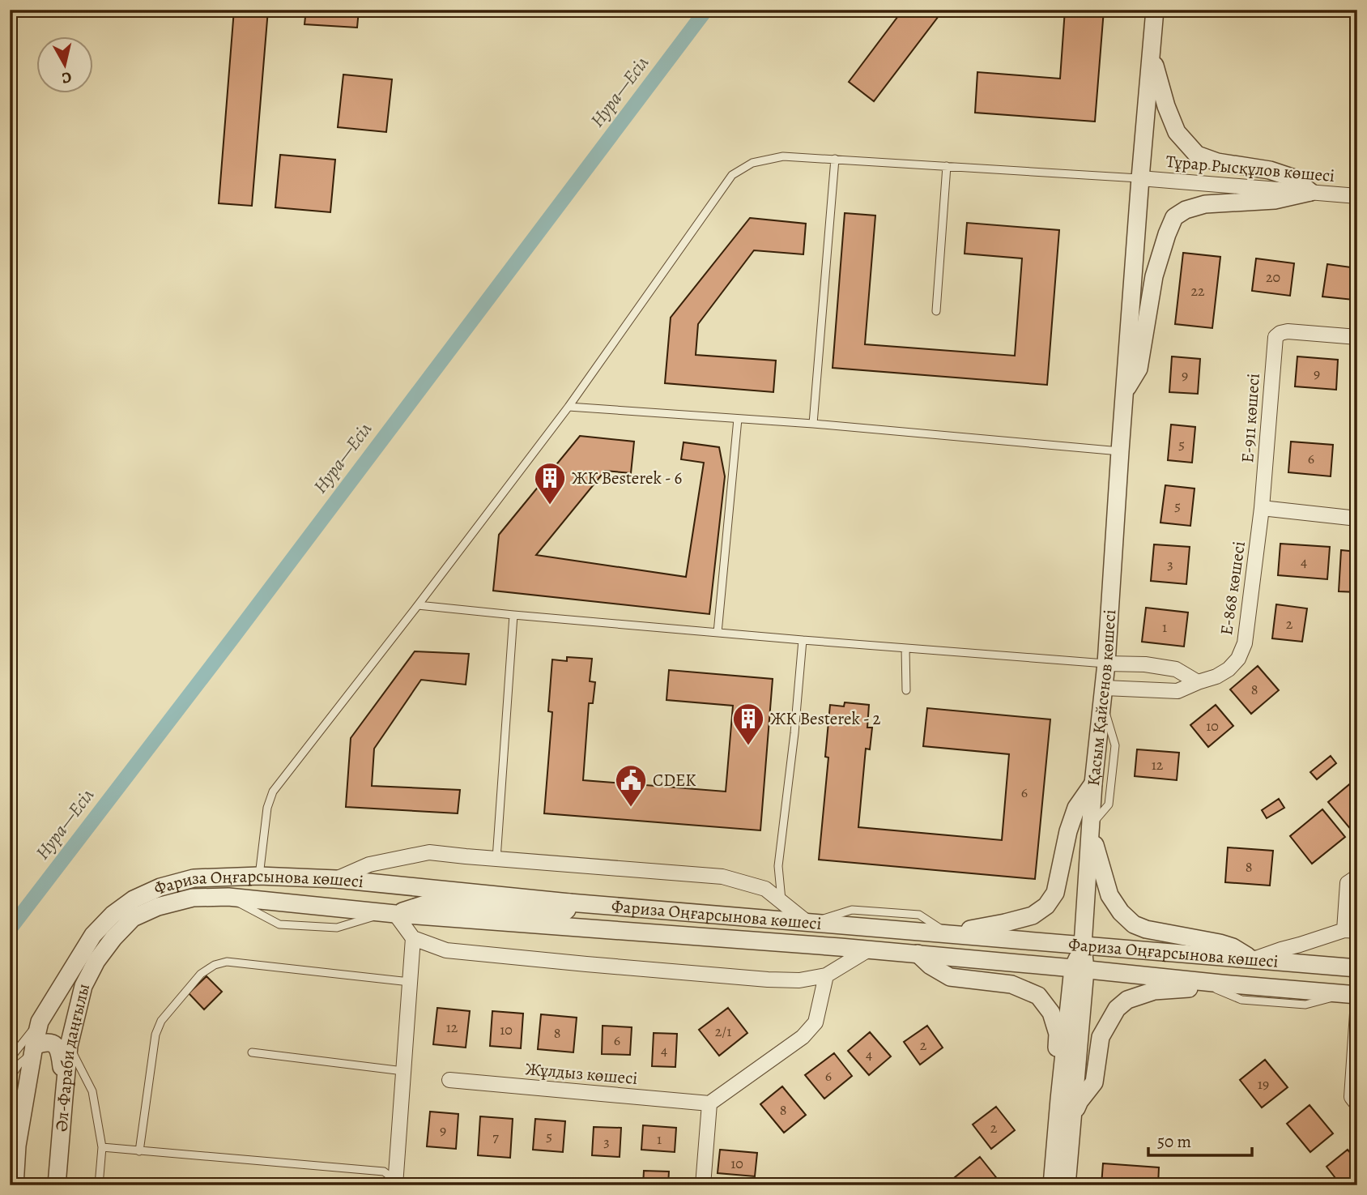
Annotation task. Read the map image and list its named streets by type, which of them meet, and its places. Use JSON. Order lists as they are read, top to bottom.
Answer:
{
  "streets": {
    "street": [
      "Тұрар Рысқұлов көшесі",
      "Е-911 көшесі",
      "Е-868 көшесі",
      "Қасым Қайсенов көшесі",
      "Фариза Оңғарсынова көшесі",
      "Әл-Фараби даңғылы",
      "Жұлдыз көшесі"
    ]
  },
  "crossings": [
    ["Тұрар Рысқұлов көшесі", "Қасым Қайсенов көшесі"],
    ["Е-911 көшесі", "Е-868 көшесі"],
    ["Е-868 көшесі", "Қасым Қайсенов көшесі"],
    ["Қасым Қайсенов көшесі", "Фариза Оңғарсынова көшесі"],
    ["Фариза Оңғарсынова көшесі", "Әл-Фараби даңғылы"]
  ],
  "water": ["Нура—Есіл"],
  "places": {
    "building": ["ЖК Besterek - 6", "ЖК Besterek - 2"],
    "public building": ["CDEK"]
  },
  "house_numbers": [
    "20",
    "22",
    "9",
    "9",
    "5",
    "6",
    "5",
    "4",
    "3",
    "2",
    "1",
    "8",
    "10",
    "12",
    "6",
    "8",
    "12",
    "10",
    "2/1",
    "8",
    "6",
    "2",
    "4",
    "4",
    "6",
    "19",
    "8",
    "2",
    "9",
    "5",
    "7",
    "1",
    "3",
    "10"
  ],
  "scale_bar": "50 m",
  "north": "bottom"
}
